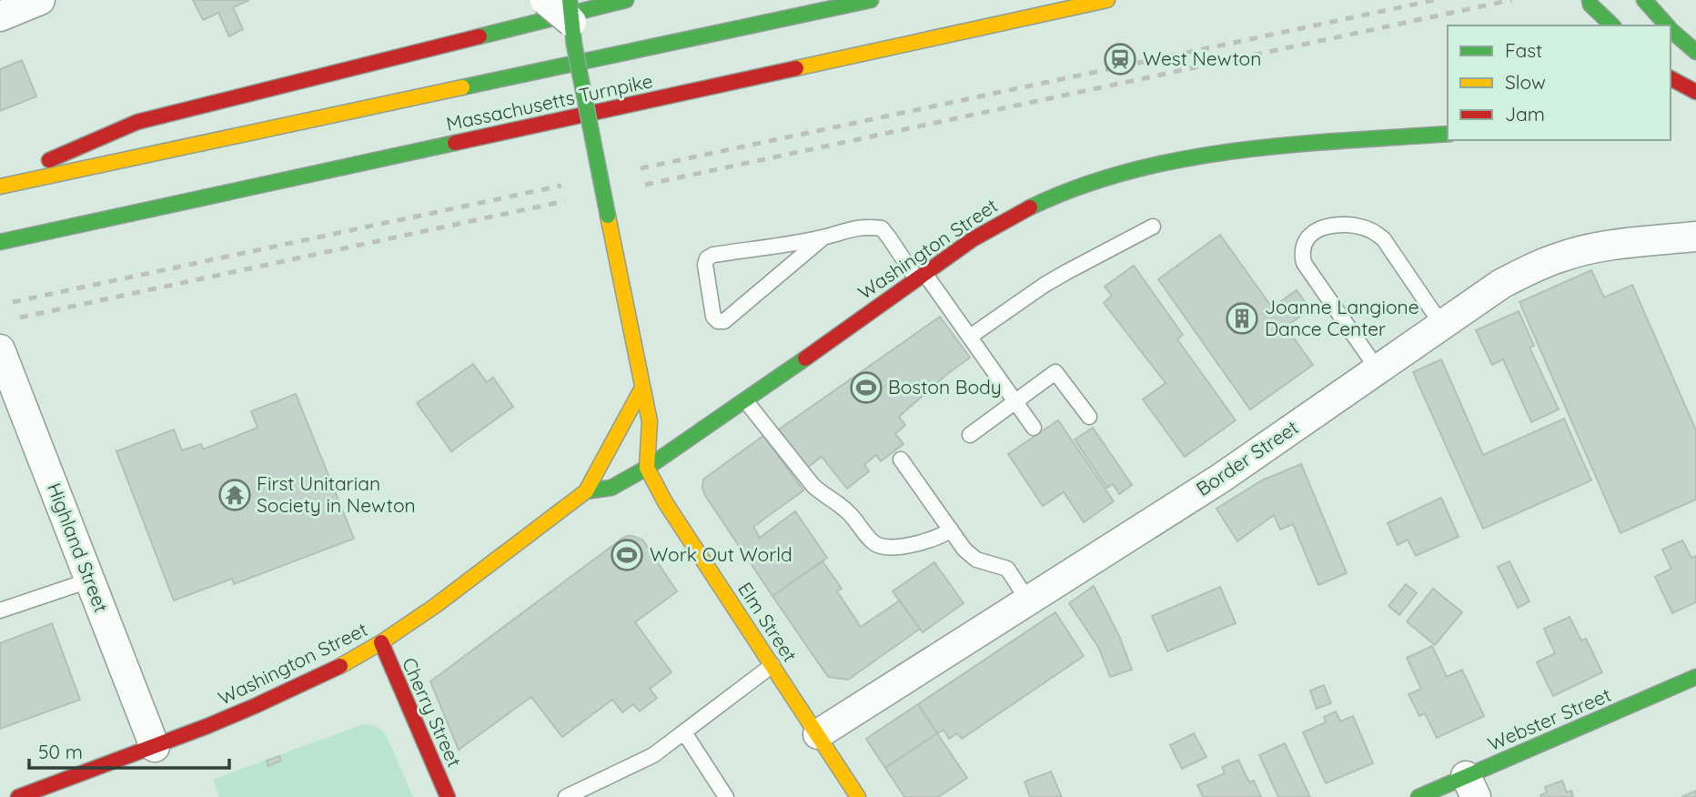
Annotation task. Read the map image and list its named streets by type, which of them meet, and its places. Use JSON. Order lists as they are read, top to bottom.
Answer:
{
  "streets": {
    "main road": [
      "Massachusetts Turnpike",
      "Washington Street",
      "Elm Street",
      "Cherry Street",
      "Webster Street"
    ],
    "street": ["Border Street", "Highland Street"]
  },
  "crossings": [
    ["Washington Street", "Highland Street"],
    ["Washington Street", "Elm Street"],
    ["Washington Street", "Cherry Street"],
    ["Border Street", "Elm Street"]
  ],
  "places": {
    "station": ["West Newton"],
    "building": ["Joanne Langione Dance Center"],
    "sports": ["Boston Body", "Work Out World"],
    "temple": ["First Unitarian Society in Newton"]
  },
  "legend": ["Fast", "Slow", "Jam"],
  "scale_bar": "50 m"
}
